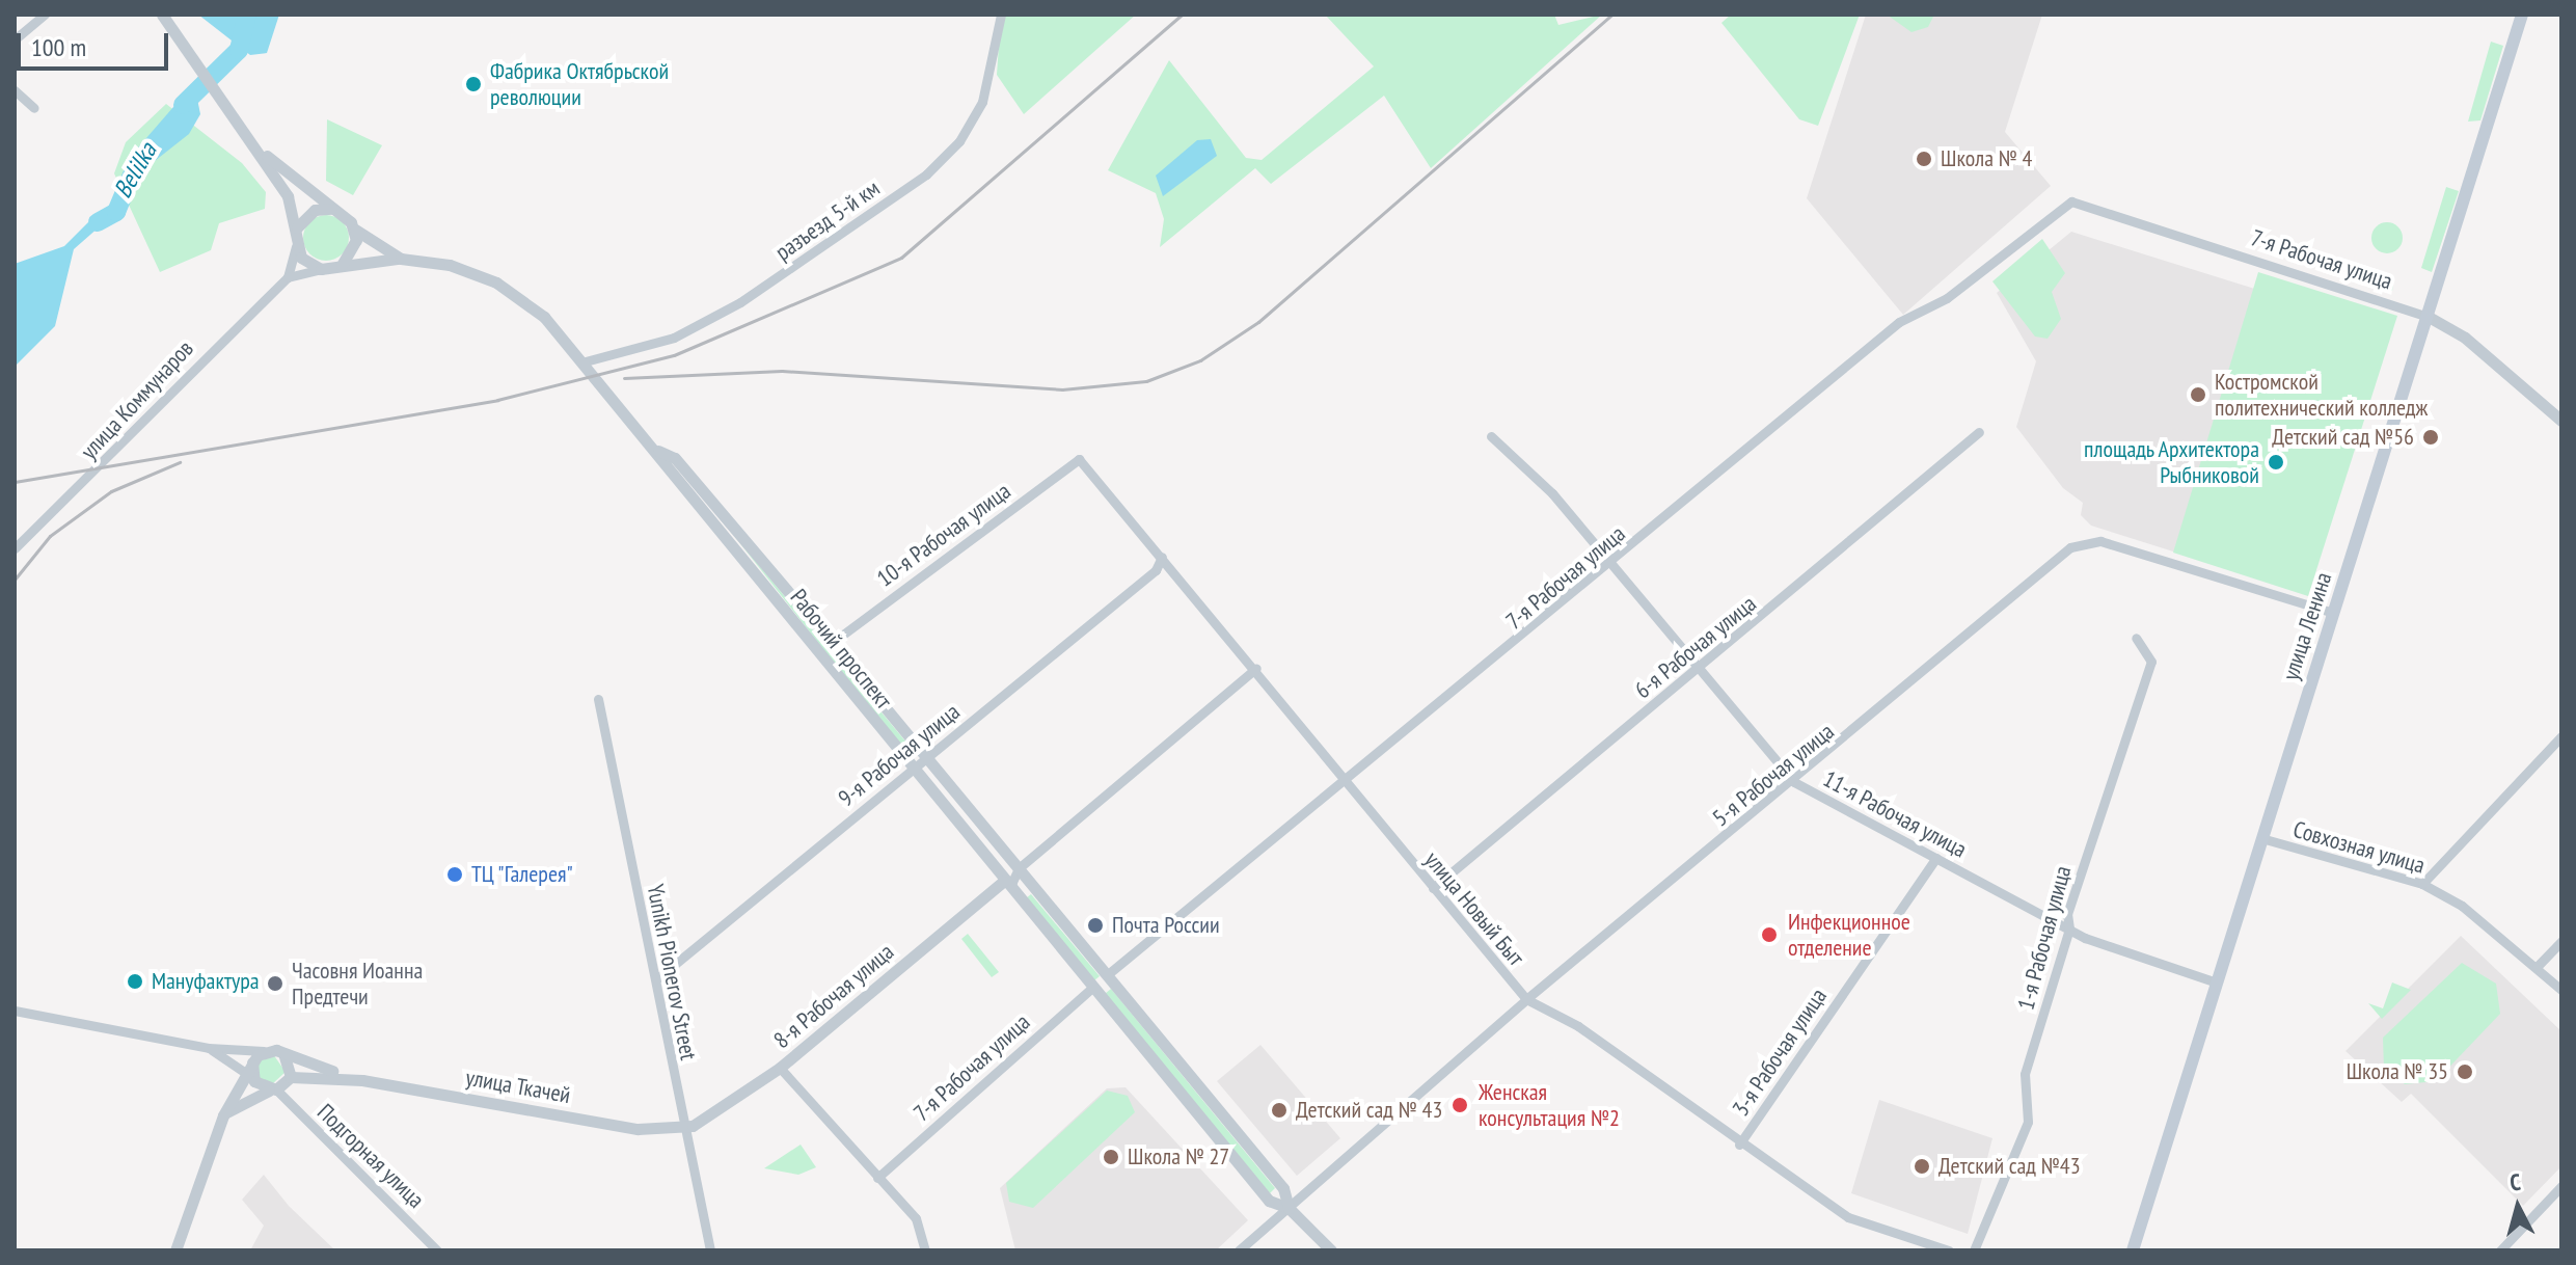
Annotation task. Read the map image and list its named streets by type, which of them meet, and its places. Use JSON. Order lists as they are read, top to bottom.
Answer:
{
  "streets": {
    "main road": ["улица Ленина"],
    "street": [
      "разъезд 5-й км",
      "7-я Рабочая улица",
      "улица Коммунаров",
      "10-я Рабочая улица",
      "6-я Рабочая улица",
      "Рабочий проспект",
      "9-я Рабочая улица",
      "5-я Рабочая улица",
      "11-я Рабочая улица",
      "Совхозная улица",
      "улица Новый Быт",
      "1-я Рабочая улица",
      "Yunikh Pionerov Street",
      "8-я Рабочая улица",
      "3-я Рабочая улица",
      "улица Ткачей",
      "Подгорная улица"
    ]
  },
  "crossings": [
    ["разъезд 5-й км", "Рабочий проспект"],
    ["7-я Рабочая улица", "улица Ленина"],
    ["7-я Рабочая улица", "Рабочий проспект"],
    ["7-я Рабочая улица", "11-я Рабочая улица"],
    ["7-я Рабочая улица", "улица Новый Быт"],
    ["10-я Рабочая улица", "Рабочий проспект"],
    ["10-я Рабочая улица", "улица Новый Быт"],
    ["улица Ленина", "5-я Рабочая улица"],
    ["улица Ленина", "11-я Рабочая улица"],
    ["улица Ленина", "Совхозная улица"],
    ["6-я Рабочая улица", "11-я Рабочая улица"],
    ["6-я Рабочая улица", "улица Новый Быт"],
    ["Рабочий проспект", "9-я Рабочая улица"],
    ["Рабочий проспект", "5-я Рабочая улица"],
    ["Рабочий проспект", "8-я Рабочая улица"],
    ["9-я Рабочая улица", "улица Новый Быт"],
    ["9-я Рабочая улица", "Yunikh Pionerov Street"],
    ["5-я Рабочая улица", "11-я Рабочая улица"],
    ["5-я Рабочая улица", "улица Новый Быт"],
    ["11-я Рабочая улица", "1-я Рабочая улица"],
    ["11-я Рабочая улица", "3-я Рабочая улица"],
    ["улица Новый Быт", "3-я Рабочая улица"],
    ["Yunikh Pionerov Street", "8-я Рабочая улица"],
    ["Yunikh Pionerov Street", "улица Ткачей"],
    ["8-я Рабочая улица", "улица Ткачей"]
  ],
  "water": ["Belilka"],
  "places": [
    "Фабрика Октябрьской революции",
    "Школа № 4",
    "Костромской политехнический колледж",
    "Детский сад №56",
    "площадь Архитектора Рыбниковой",
    "ТЦ \"Галерея\"",
    "Почта России",
    "Инфекционное отделение",
    "Мануфактура",
    "Часовня Иоанна Предтечи",
    "Школа № 35",
    "Женская консультация №2",
    "Детский сад № 43",
    "Школа № 27",
    "Детский сад №43"
  ],
  "scale_bar": "100 m",
  "north": "top"
}
